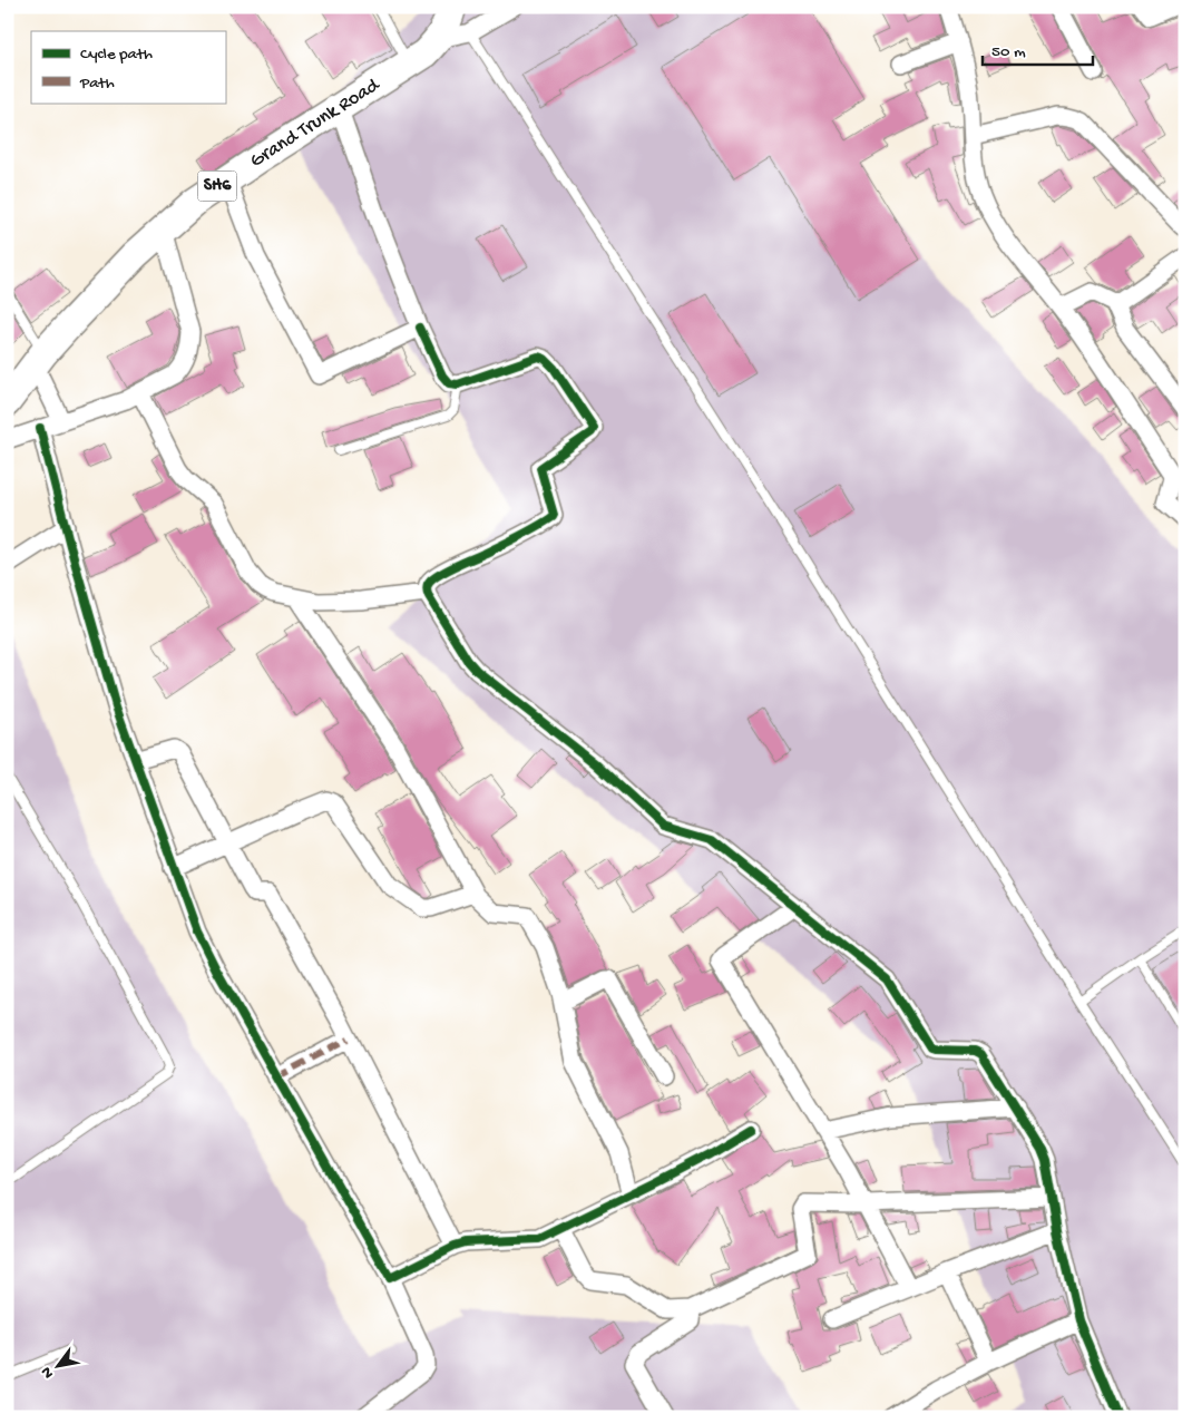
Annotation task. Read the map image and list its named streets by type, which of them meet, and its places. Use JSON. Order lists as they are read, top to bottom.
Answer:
{
  "streets": {
    "main road": ["Grand Trunk Road", "SH6"]
  },
  "legend": ["Cycle path", "Path"],
  "scale_bar": "50 m",
  "north": "bottom left"
}
